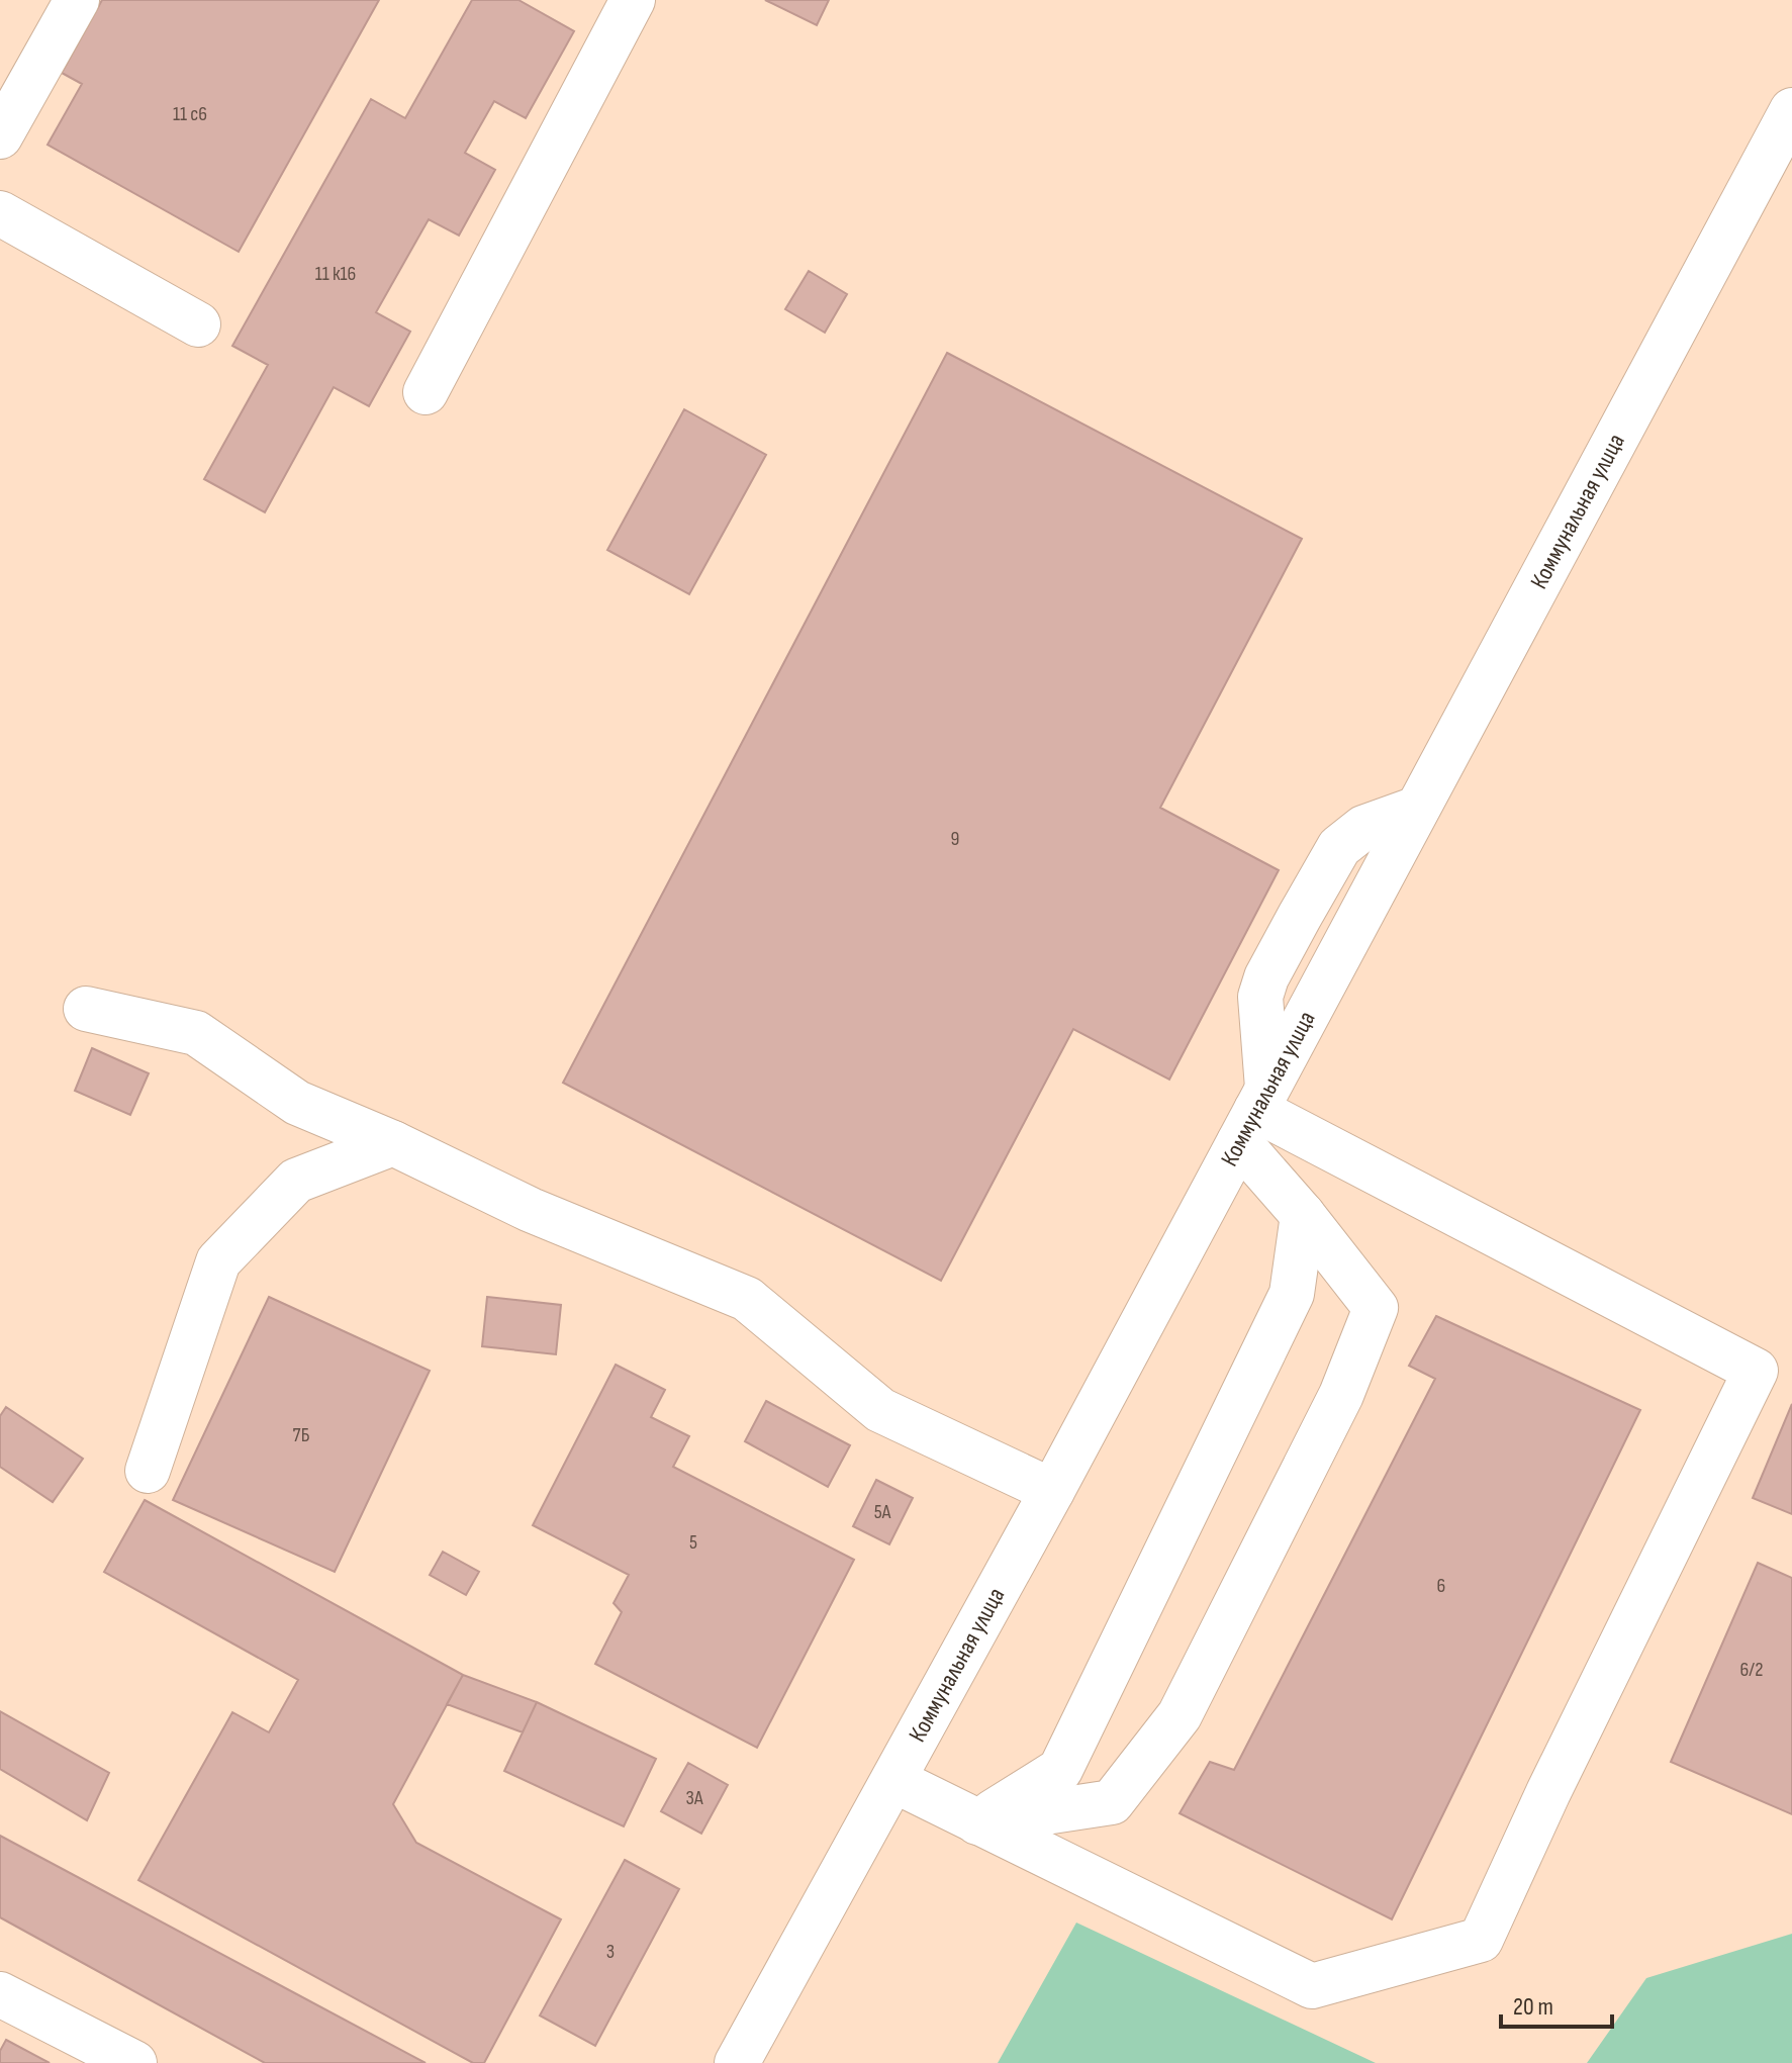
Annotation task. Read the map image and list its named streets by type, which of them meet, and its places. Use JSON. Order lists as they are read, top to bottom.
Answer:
{
  "streets": {
    "street": ["Коммунальная улица"]
  },
  "house_numbers": [
    "11 с6",
    "11 к16",
    "9",
    "7Б",
    "5А",
    "5",
    "6",
    "6/2",
    "3А",
    "3"
  ],
  "scale_bar": "20 m"
}
